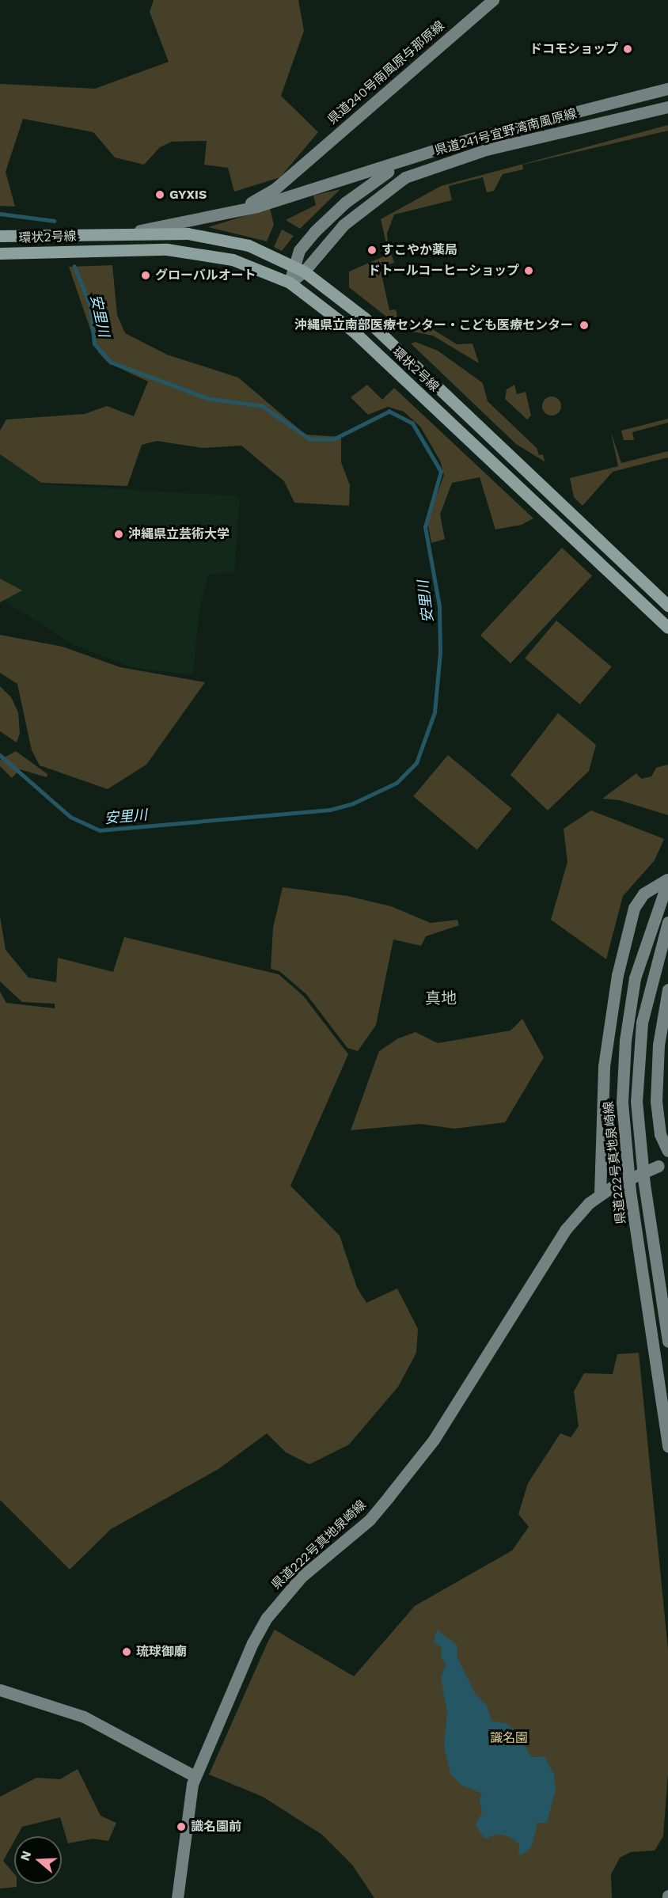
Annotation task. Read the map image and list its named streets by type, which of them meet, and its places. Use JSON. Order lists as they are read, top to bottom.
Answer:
{
  "streets": {
    "main road": [
      "県道240号南風原与那原線",
      "県道241号宜野湾南風原線",
      "環状2号線",
      "県道222号真地泉崎線"
    ]
  },
  "crossings": [
    ["県道241号宜野湾南風原線", "環状2号線"]
  ],
  "districts": ["真地"],
  "water": ["安里川"],
  "parks": ["識名園"],
  "places": [
    "ドコモショップ",
    "GYXIS",
    "すこやか薬局",
    "ドトールコーヒーショップ",
    "グローバルオート",
    "沖縄県立南部医療センター・こども医療センター",
    "沖縄県立芸術大学",
    "琉球御廟",
    "識名園前"
  ],
  "north": "left"
}
